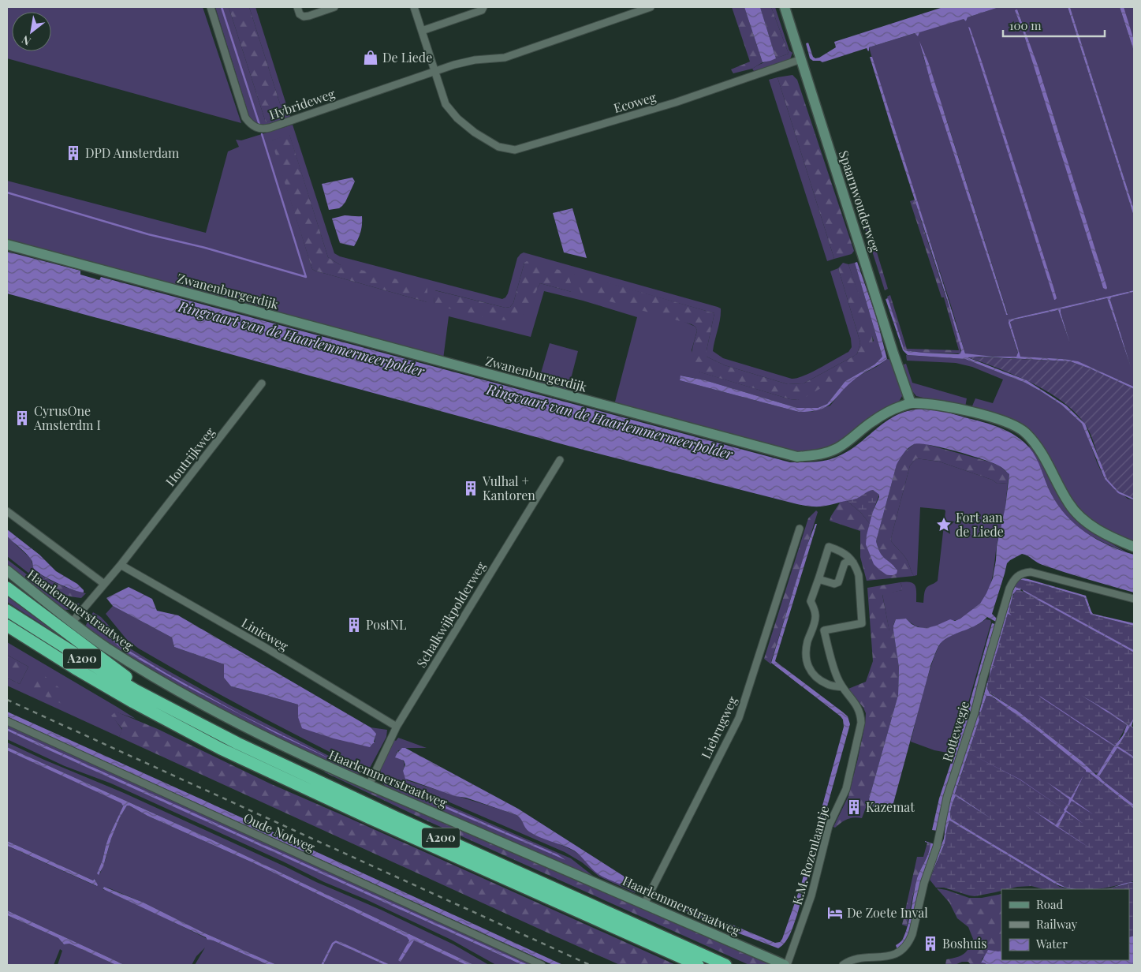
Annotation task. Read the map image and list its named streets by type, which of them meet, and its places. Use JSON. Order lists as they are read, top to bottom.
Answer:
{
  "streets": {
    "highway": ["A200"],
    "street": [
      "Ecoweg",
      "Hybrideweg",
      "Spaarnwouderweg",
      "Zwanenburgerdijk",
      "Houtrijkweg",
      "Haarlemmerstraatweg",
      "Schalkwijkpolderweg",
      "Linieweg",
      "Liebrugweg",
      "Rottewegje",
      "Oude Notweg",
      "K.M. Rozenlaantje"
    ]
  },
  "crossings": [
    ["Ecoweg", "Hybrideweg"],
    ["Ecoweg", "Spaarnwouderweg"],
    ["Spaarnwouderweg", "Zwanenburgerdijk"],
    ["Houtrijkweg", "Linieweg"],
    ["Haarlemmerstraatweg", "Schalkwijkpolderweg"],
    ["Haarlemmerstraatweg", "Liebrugweg"],
    ["Haarlemmerstraatweg", "K.M. Rozenlaantje"],
    ["Schalkwijkpolderweg", "Linieweg"]
  ],
  "water": ["Ringvaart van de Haarlemmermeerpolder"],
  "places": {
    "shop": ["De Liede"],
    "building": [
      "DPD Amsterdam",
      "CyrusOne Amsterdm I",
      "Vulhal + Kantoren",
      "PostNL",
      "Kazemat",
      "Boshuis"
    ],
    "place": ["Fort aan de Liede"],
    "hotel": ["De Zoete Inval"]
  },
  "legend": ["Road", "Railway", "Water"],
  "scale_bar": "100 m",
  "north": "bottom left"
}
